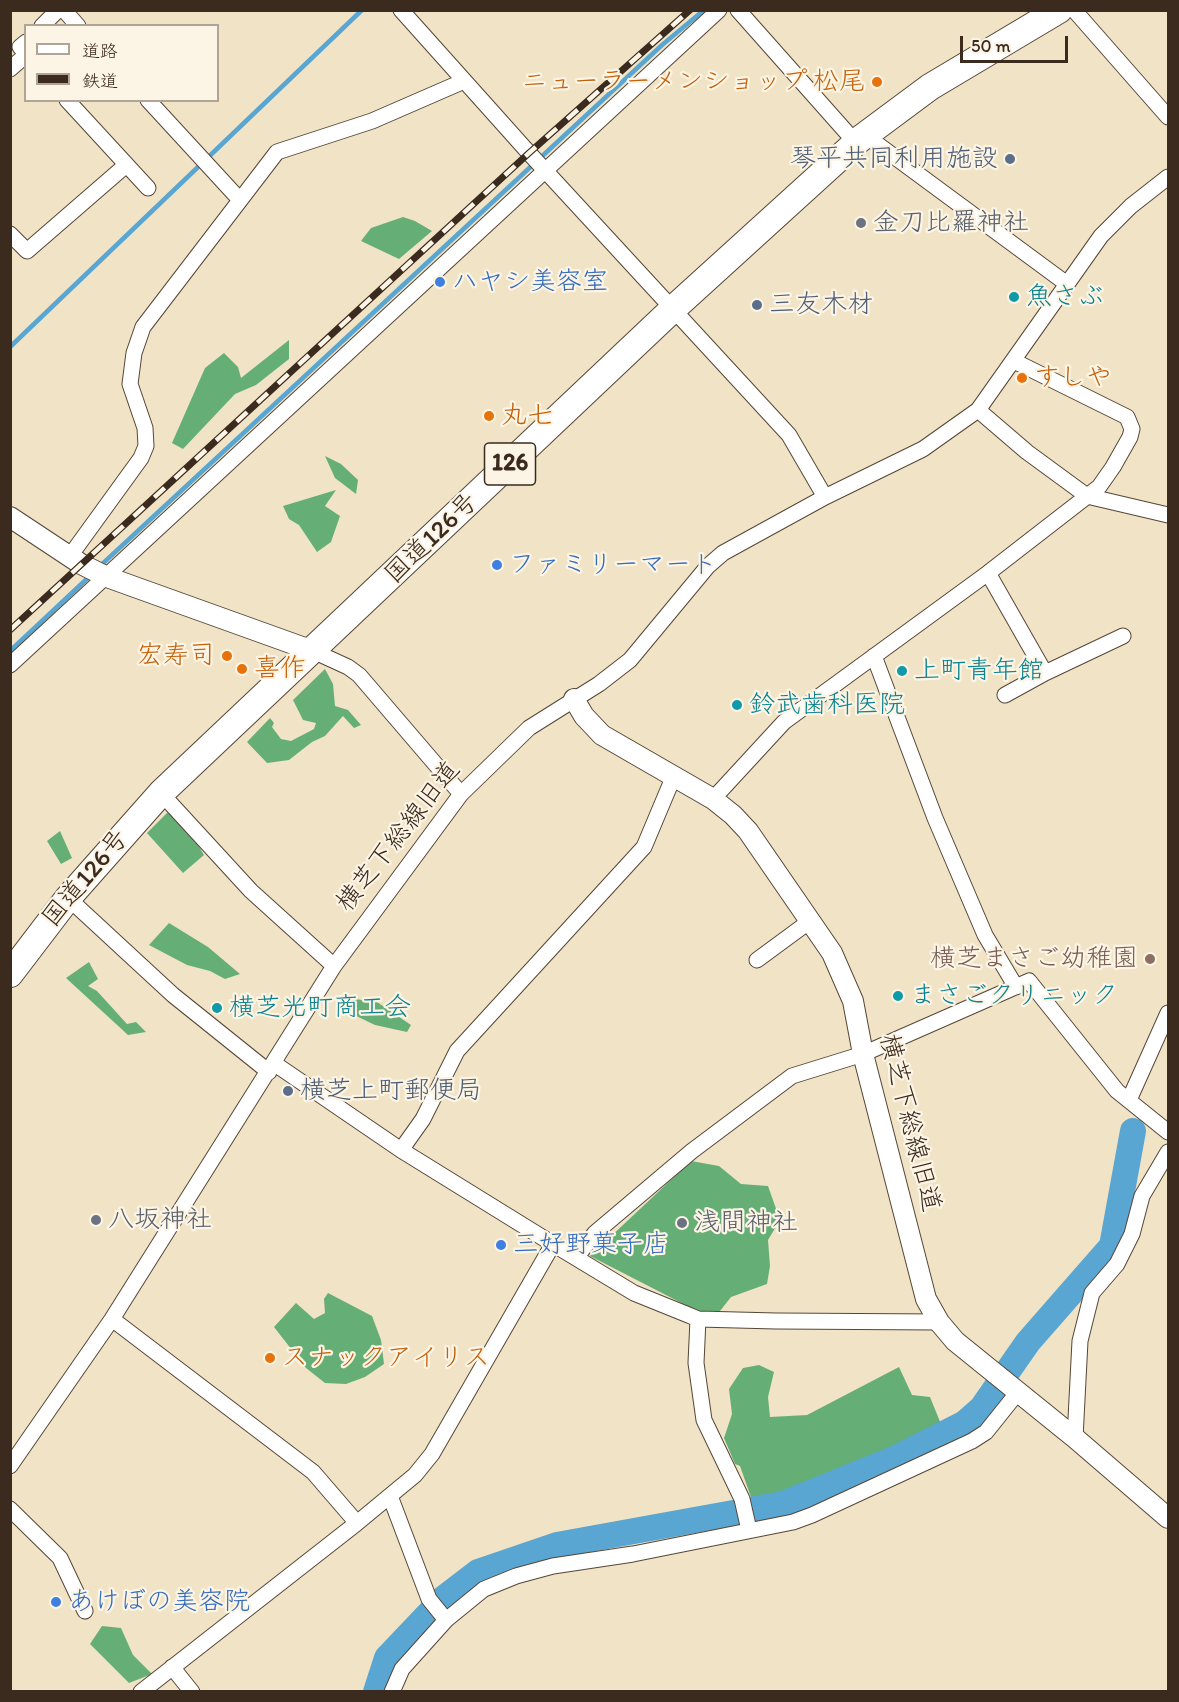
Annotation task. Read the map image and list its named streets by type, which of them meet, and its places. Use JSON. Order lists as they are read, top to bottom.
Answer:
{
  "streets": {
    "highway": ["126", "国道126号"],
    "street": ["横芝下総線旧道"]
  },
  "places": [
    "ニューラーメンショップ 松尾",
    "琴平共同利用施設",
    "金刀比羅神社",
    "ハヤシ美容室",
    "魚さぶ",
    "三友木材",
    "すしや",
    "丸七",
    "ファミリーマート",
    "宏寿司",
    "喜作",
    "上町青年館",
    "鈴武歯科医院",
    "横芝まさご幼稚園",
    "まさごクリニック",
    "横芝光町商工会",
    "横芝上町郵便局",
    "八坂神社",
    "浅間神社",
    "三好野菓子店",
    "スナックアイリス",
    "あけぼの美容院"
  ],
  "legend": ["道路", "鉄道"],
  "scale_bar": "50 m"
}
